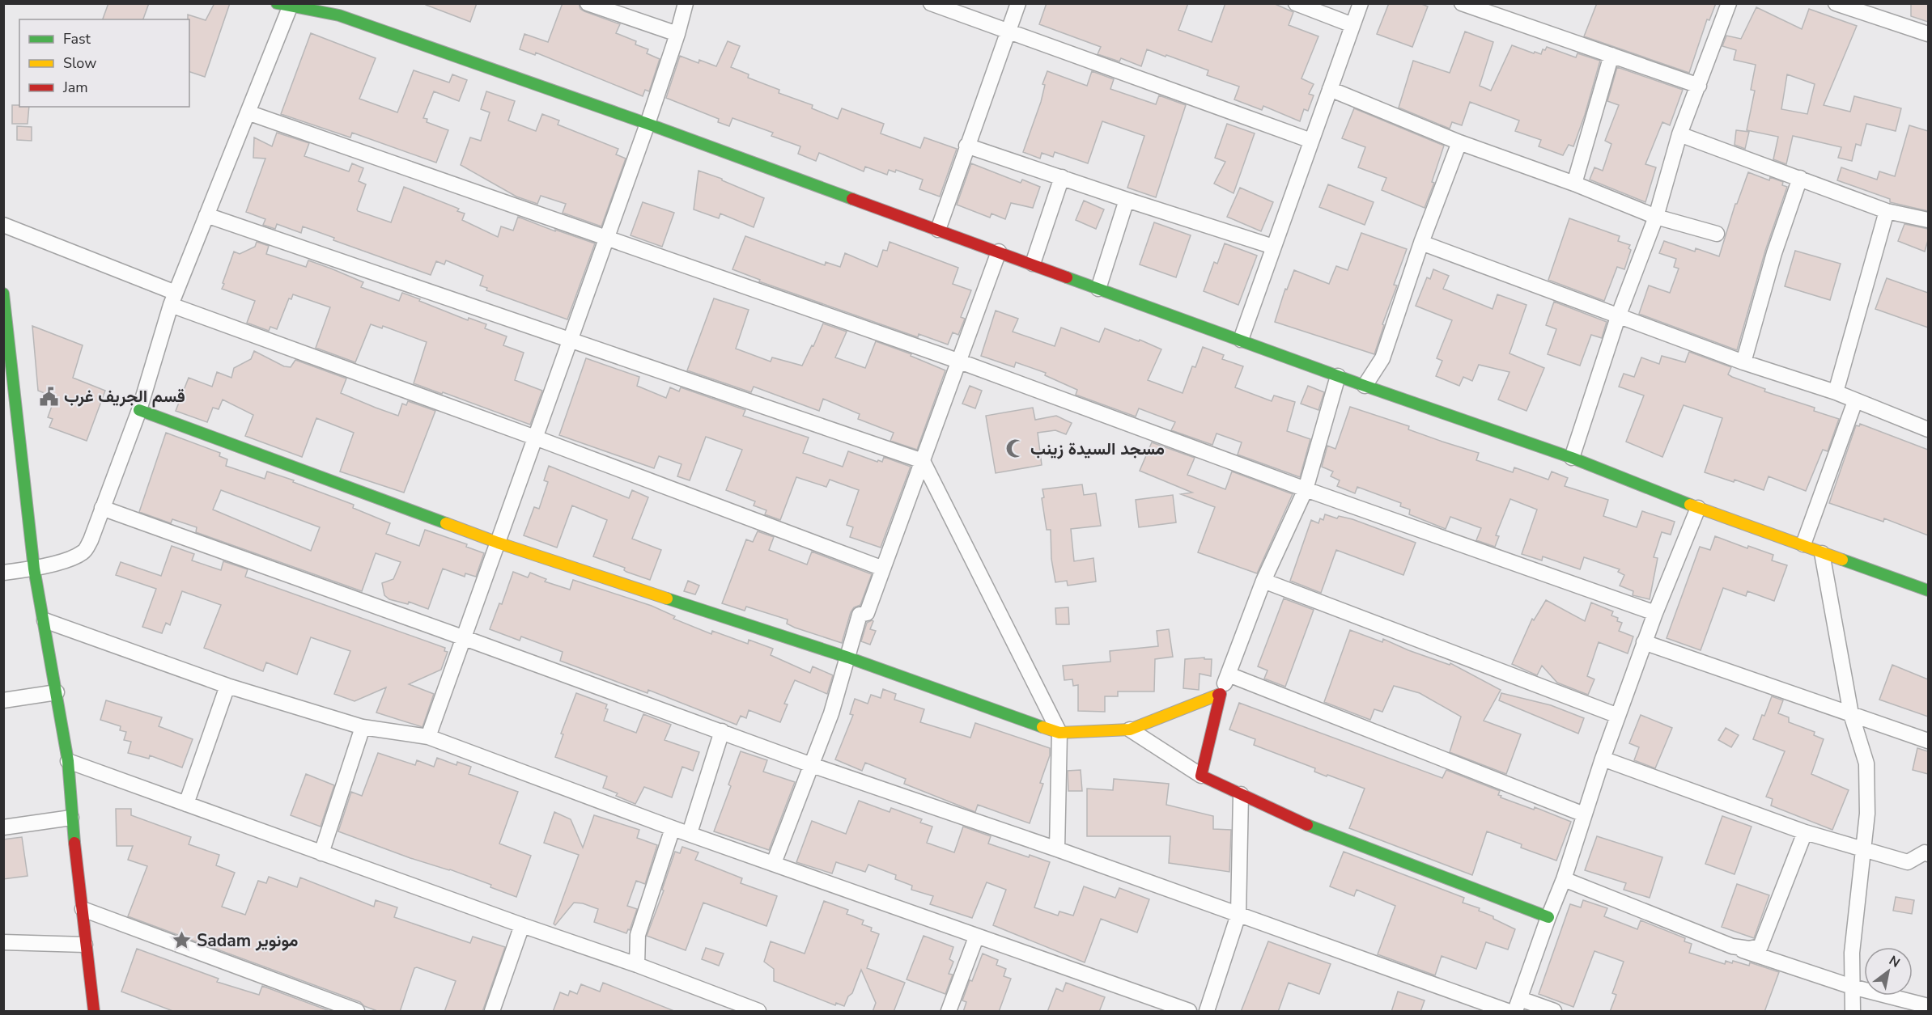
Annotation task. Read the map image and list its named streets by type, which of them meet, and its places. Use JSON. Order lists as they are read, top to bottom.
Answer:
{
  "places": {
    "public building": ["قسم الجريف غرب"],
    "mosque": ["مسجد السيدة زينب"],
    "place": ["Sadam مونوير"]
  },
  "legend": ["Fast", "Slow", "Jam"],
  "north": "top right"
}
